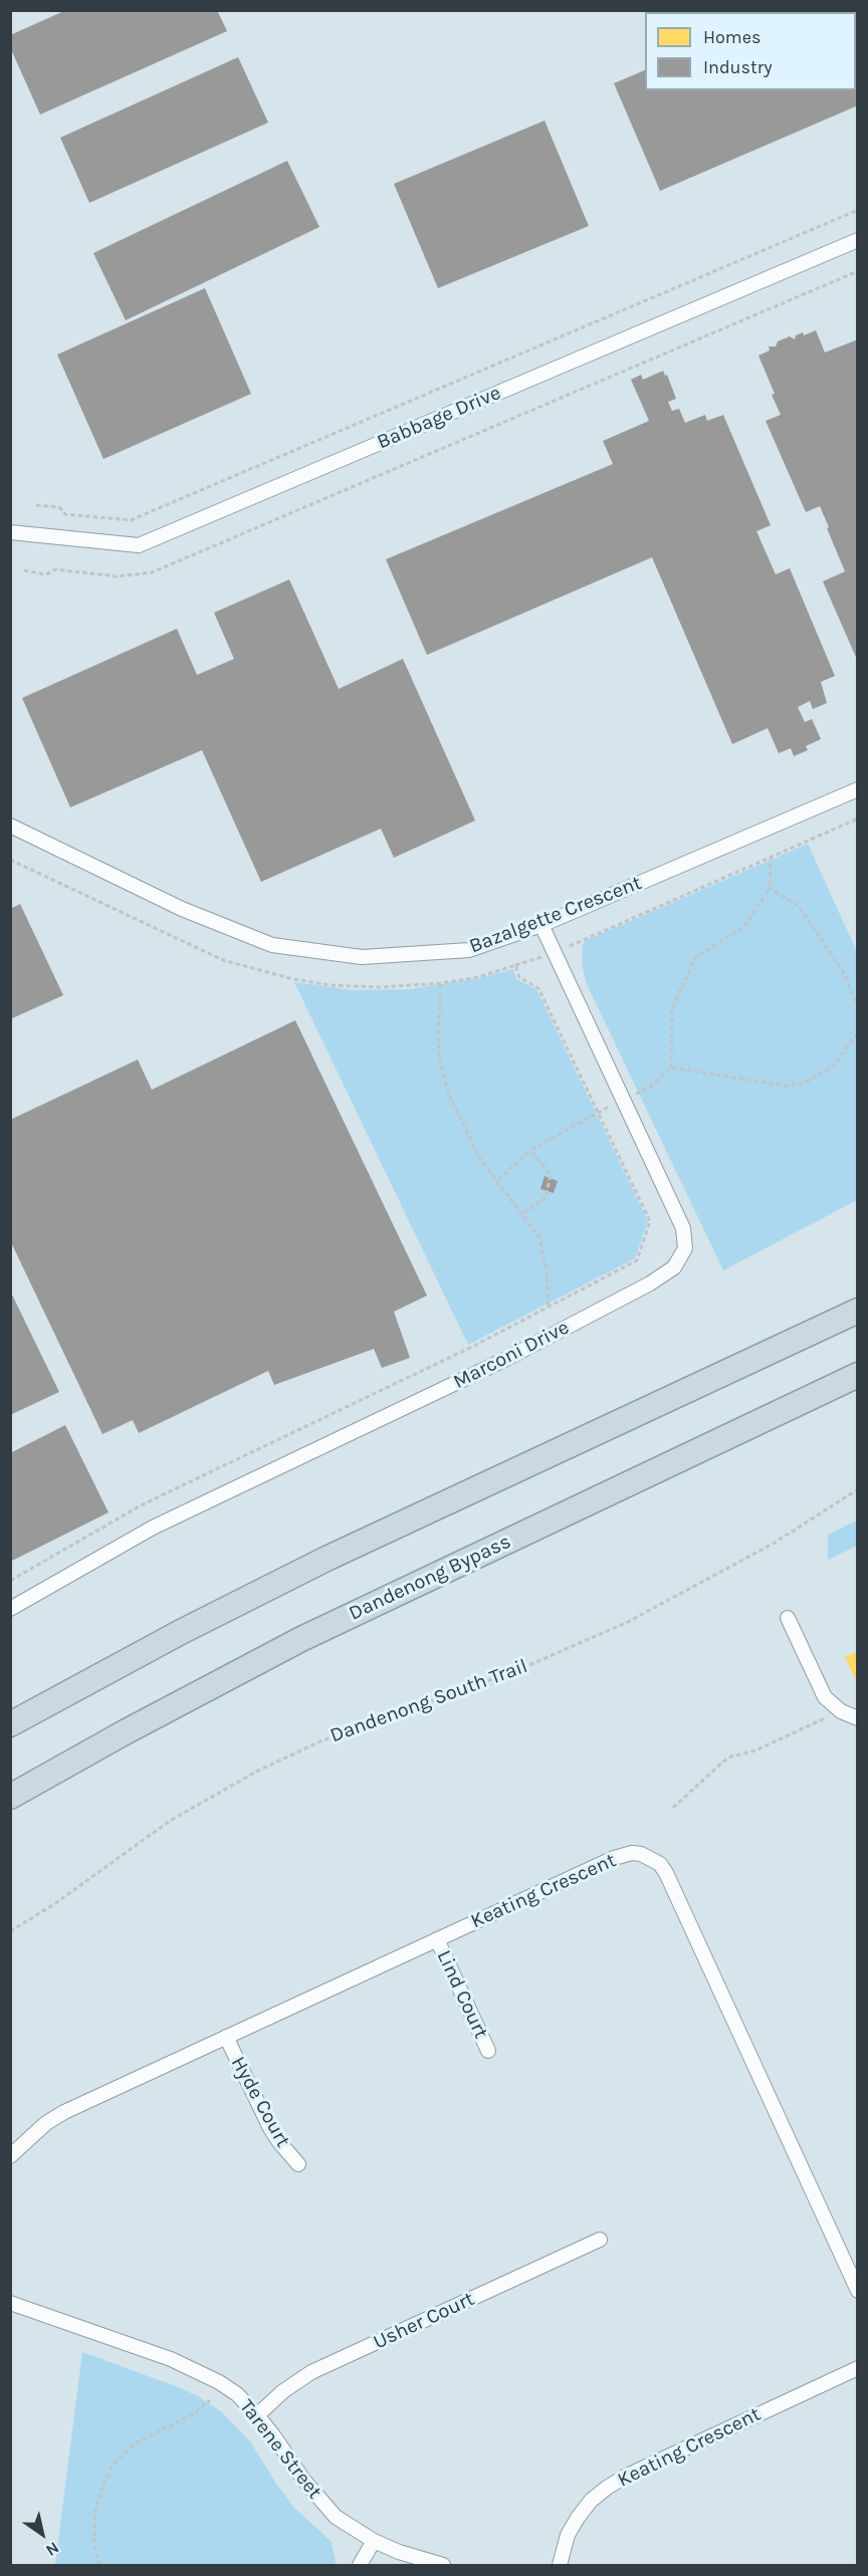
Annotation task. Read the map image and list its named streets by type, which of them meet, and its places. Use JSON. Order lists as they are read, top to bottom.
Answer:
{
  "streets": {
    "highway": ["Dandenong Bypass"],
    "street": [
      "Babbage Drive",
      "Bazalgette Crescent",
      "Marconi Drive",
      "Keating Crescent",
      "Lind Court",
      "Hyde Court",
      "Usher Court",
      "Tarene Street"
    ],
    "path": ["Dandenong South Trail"]
  },
  "crossings": [
    ["Bazalgette Crescent", "Marconi Drive"],
    ["Keating Crescent", "Lind Court"],
    ["Keating Crescent", "Hyde Court"],
    ["Usher Court", "Tarene Street"]
  ],
  "legend": ["Homes", "Industry"],
  "north": "bottom right"
}
